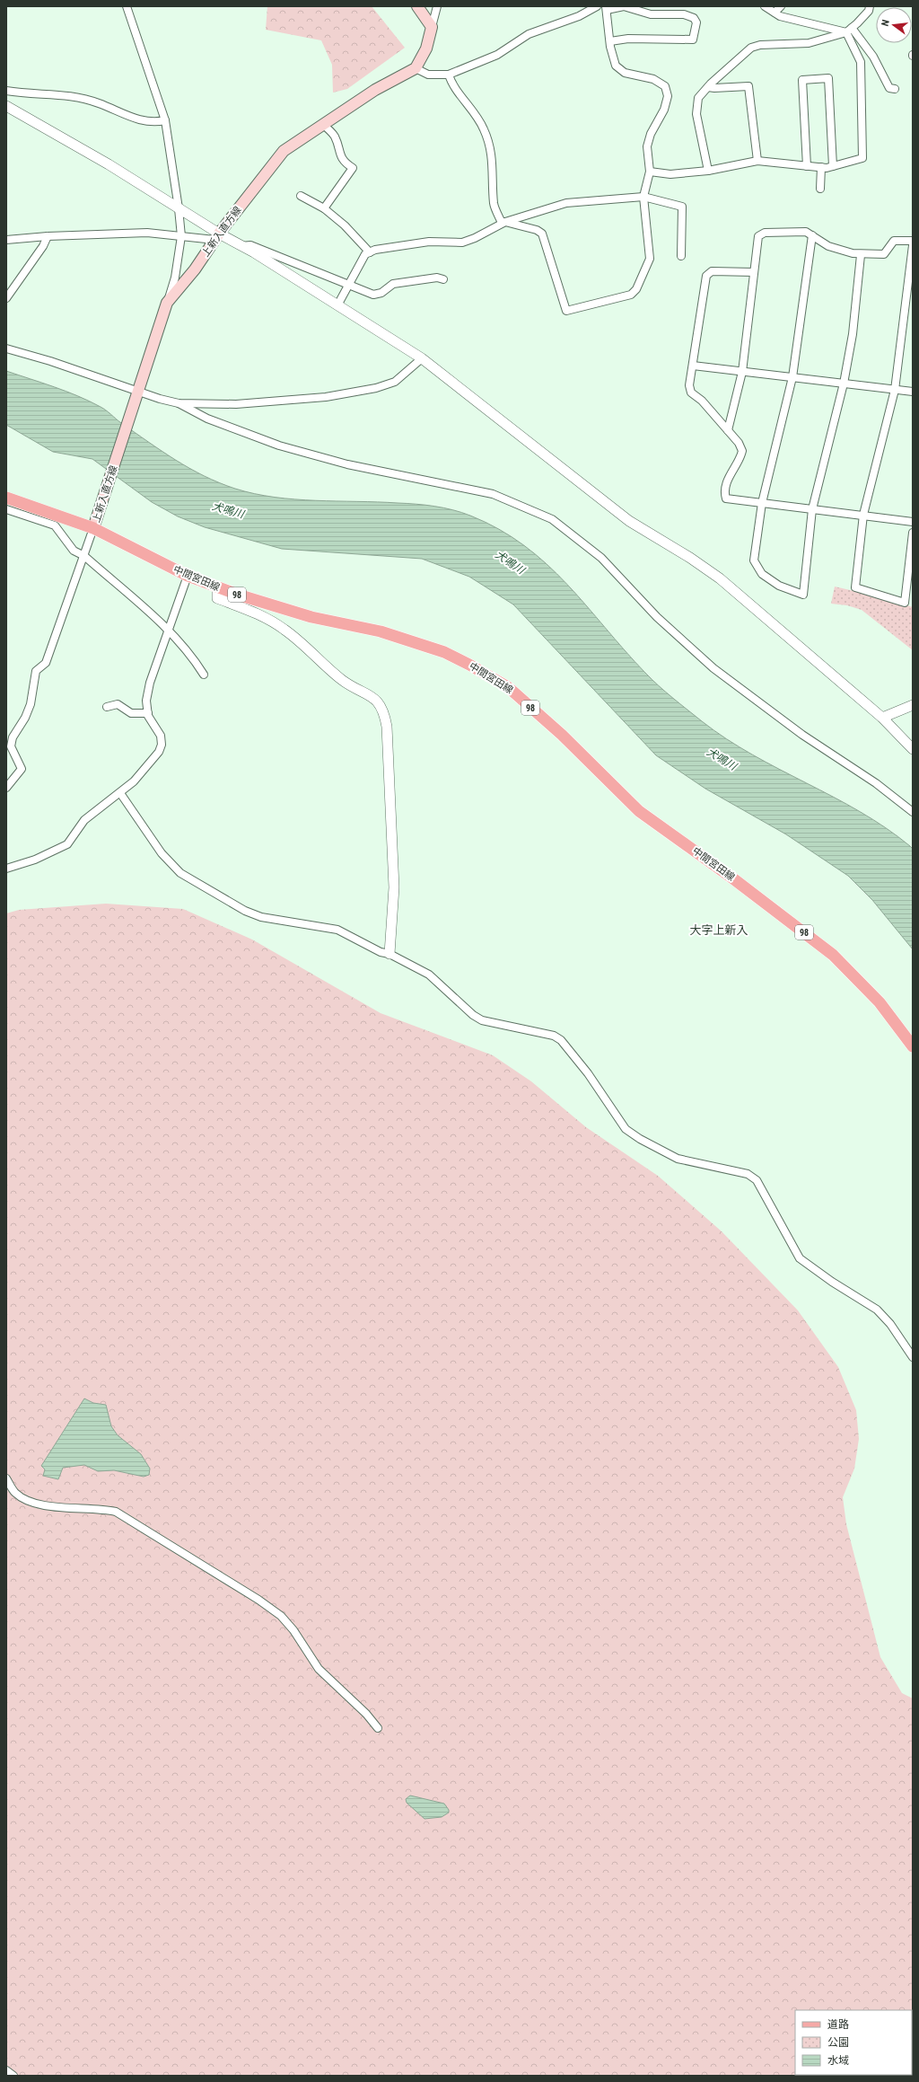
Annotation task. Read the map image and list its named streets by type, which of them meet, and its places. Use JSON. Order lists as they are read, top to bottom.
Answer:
{
  "streets": {
    "main road": ["上新入直方線", "中間宮田線", "98"]
  },
  "crossings": [
    ["上新入直方線", "中間宮田線"]
  ],
  "districts": ["大字上新入"],
  "water": ["犬鳴川"],
  "legend": ["道路", "公園", "水域"],
  "north": "left"
}
